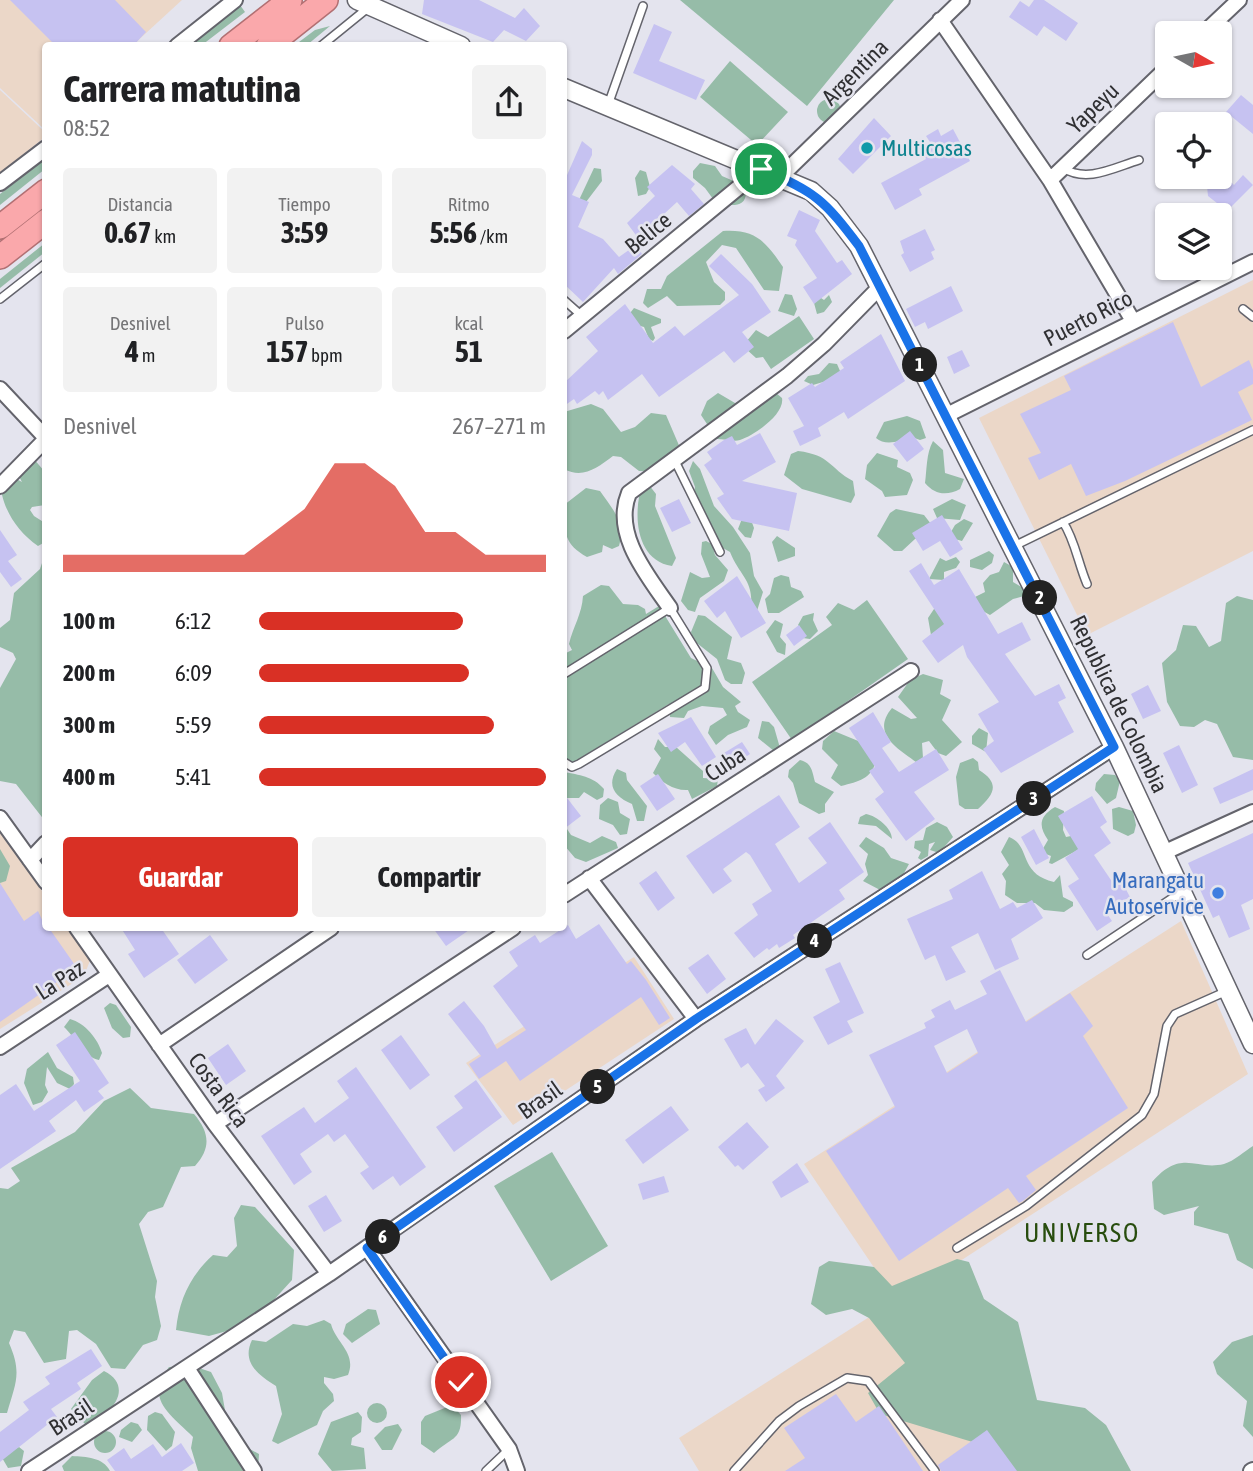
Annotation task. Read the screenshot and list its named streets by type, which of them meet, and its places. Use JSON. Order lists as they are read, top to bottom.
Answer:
{
  "streets": {
    "street": [
      "Argentina",
      "Yapeyu",
      "Belice",
      "Puerto Rico",
      "Republica de Colombia",
      "Cuba",
      "La Paz",
      "Costa Rica",
      "Brasil"
    ]
  },
  "crossings": [
    ["Argentina", "Republica de Colombia"],
    ["Belice", "Republica de Colombia"],
    ["Puerto Rico", "Republica de Colombia"],
    ["Republica de Colombia", "Brasil"],
    ["La Paz", "Costa Rica"],
    ["Costa Rica", "Brasil"]
  ],
  "districts": ["UNIVERSO"],
  "places": ["Multicosas", "Marangatu Autoservice"],
  "north": "right",
  "page": {
    "heading": ["Carrera matutina", "08:52"],
    "stats": [
      ["Distancia", "0.67 km"],
      ["Tiempo", "3:59"],
      ["Ritmo", "5:56 /km"],
      ["Desnivel", "4 m"],
      ["Pulso", "157 bpm"],
      ["kcal", "51"]
    ],
    "pins": [
      "1",
      "2",
      "3",
      "4",
      "5",
      "6"
    ],
    "chart": ["Desnivel", "267–271 m"],
    "list": [
      {
        "name": "100 m",
        "note": "6:12"
      },
      {
        "name": "200 m",
        "note": "6:09"
      },
      {
        "name": "300 m",
        "note": "5:59"
      },
      {
        "name": "400 m",
        "note": "5:41"
      }
    ],
    "buttons": ["Guardar", "Compartir"]
  }
}
